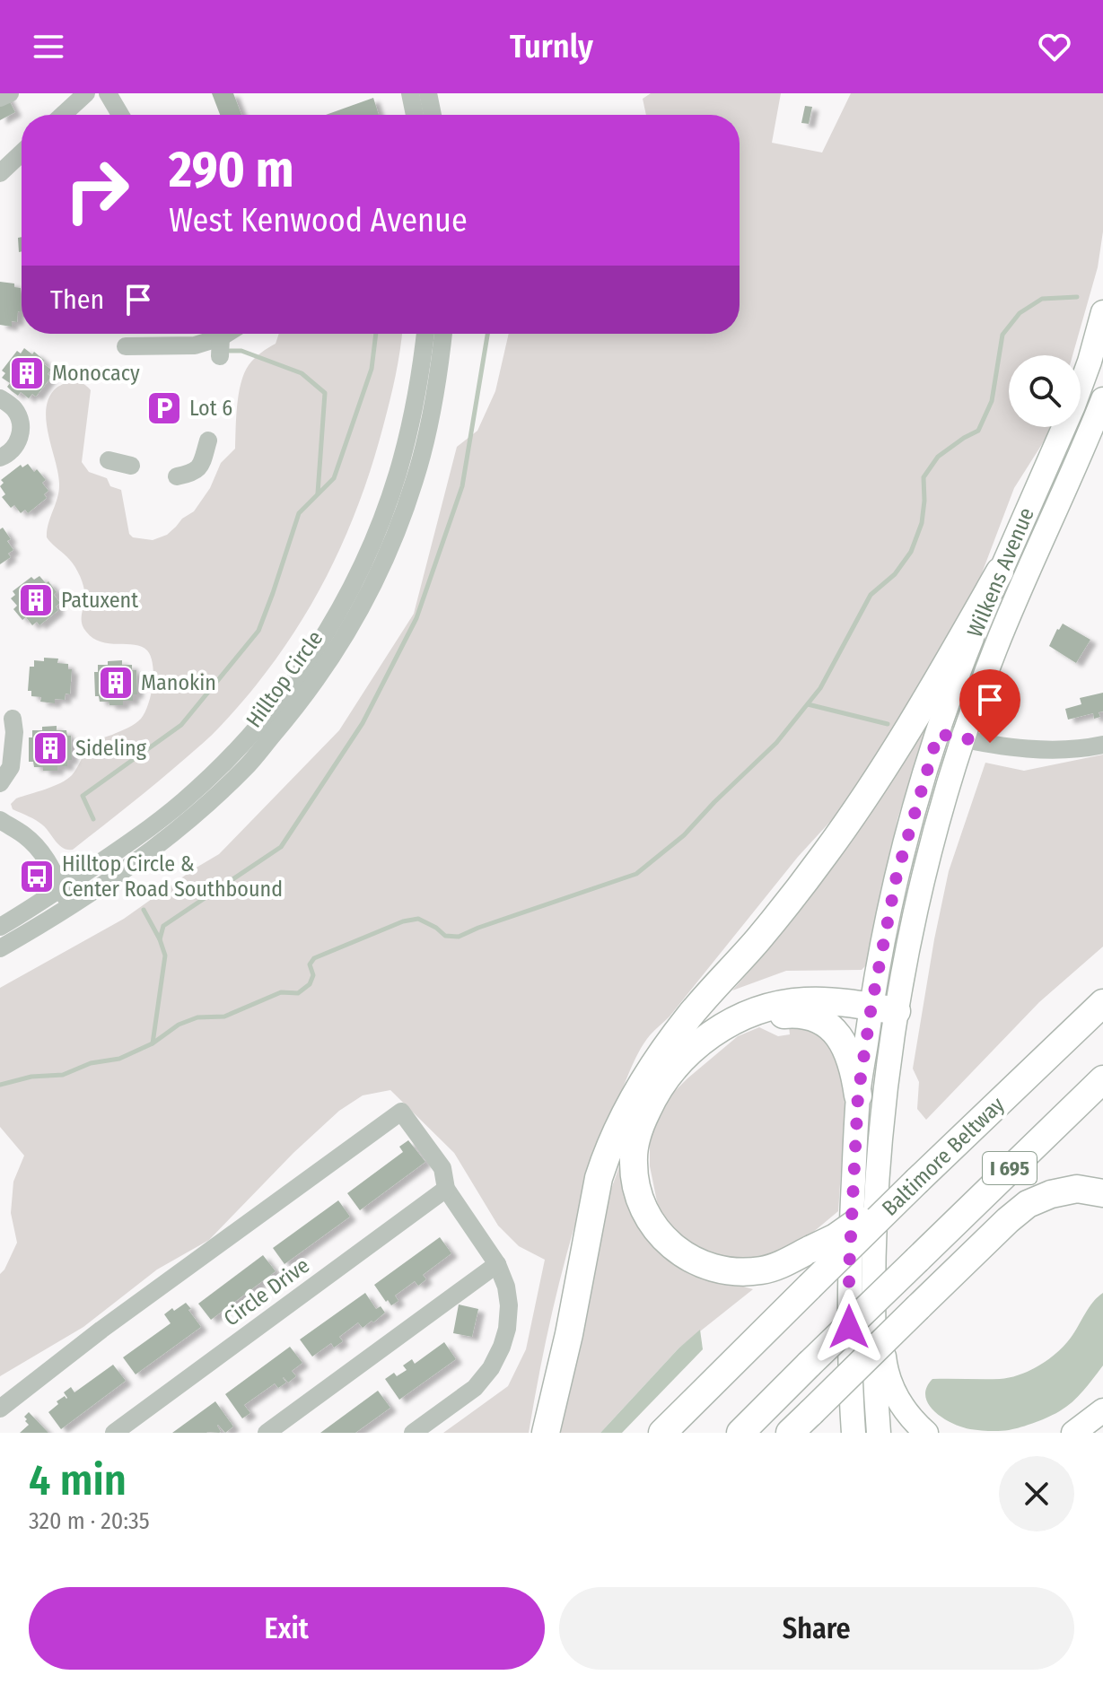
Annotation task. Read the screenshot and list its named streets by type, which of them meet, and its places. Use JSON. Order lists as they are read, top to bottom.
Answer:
{
  "streets": {
    "highway": ["Baltimore Beltway", "I 695"],
    "main road": ["Wilkens Avenue"],
    "street": ["Hilltop Circle", "Circle Drive"]
  },
  "places": {
    "building": [
      "Monocacy",
      "Patuxent",
      "Manokin",
      "Sideling"
    ],
    "parking": ["Lot 6"],
    "bus stop": ["Hilltop Circle & Center Road Southbound"]
  },
  "page": {
    "header": "Turnly",
    "turn": ["290 m", "West Kenwood Avenue"],
    "then": "Then",
    "heading": ["4 min", "320 m · 20:35"],
    "buttons": ["Exit", "Share"]
  }
}
